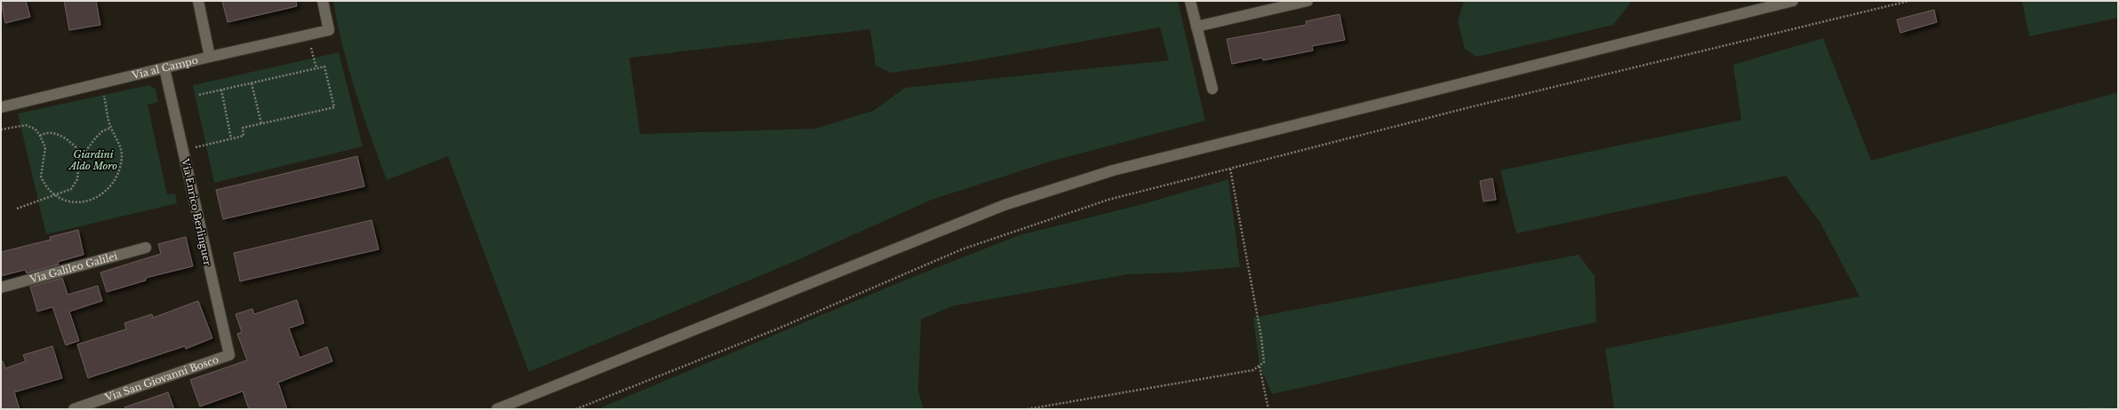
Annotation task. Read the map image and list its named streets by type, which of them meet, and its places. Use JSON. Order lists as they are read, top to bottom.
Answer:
{
  "streets": {
    "street": [
      "Via al Campo",
      "Via Enrico Berlinguer",
      "Via Galileo Galilei",
      "Via San Giovanni Bosco"
    ]
  },
  "crossings": [
    ["Via al Campo", "Via Enrico Berlinguer"],
    ["Via Enrico Berlinguer", "Via San Giovanni Bosco"]
  ],
  "parks": ["Giardini Aldo Moro"]
}
